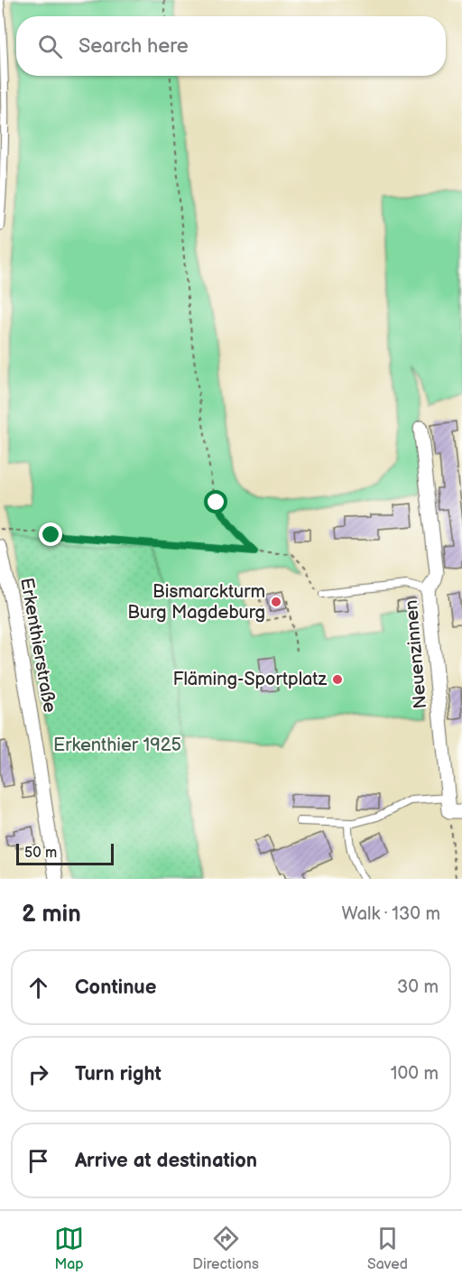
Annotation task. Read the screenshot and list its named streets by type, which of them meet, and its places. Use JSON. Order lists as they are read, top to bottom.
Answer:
{
  "streets": {
    "street": ["Erkenthierstraße", "Neuenzinnen"]
  },
  "parks": ["Erkenthier 1925"],
  "places": ["Bismarckturm Burg Magdeburg", "Fläming-Sportplatz"],
  "scale_bar": "50 m",
  "page": {
    "search": "Search here",
    "scale": "50 m",
    "heading": ["2 min", "Walk · 130 m"],
    "list": [
      ["Continue", "30 m"],
      ["Turn right", "100 m"],
      "Arrive at destination"
    ],
    "nav": ["Map", "Directions", "Saved"]
  }
}
